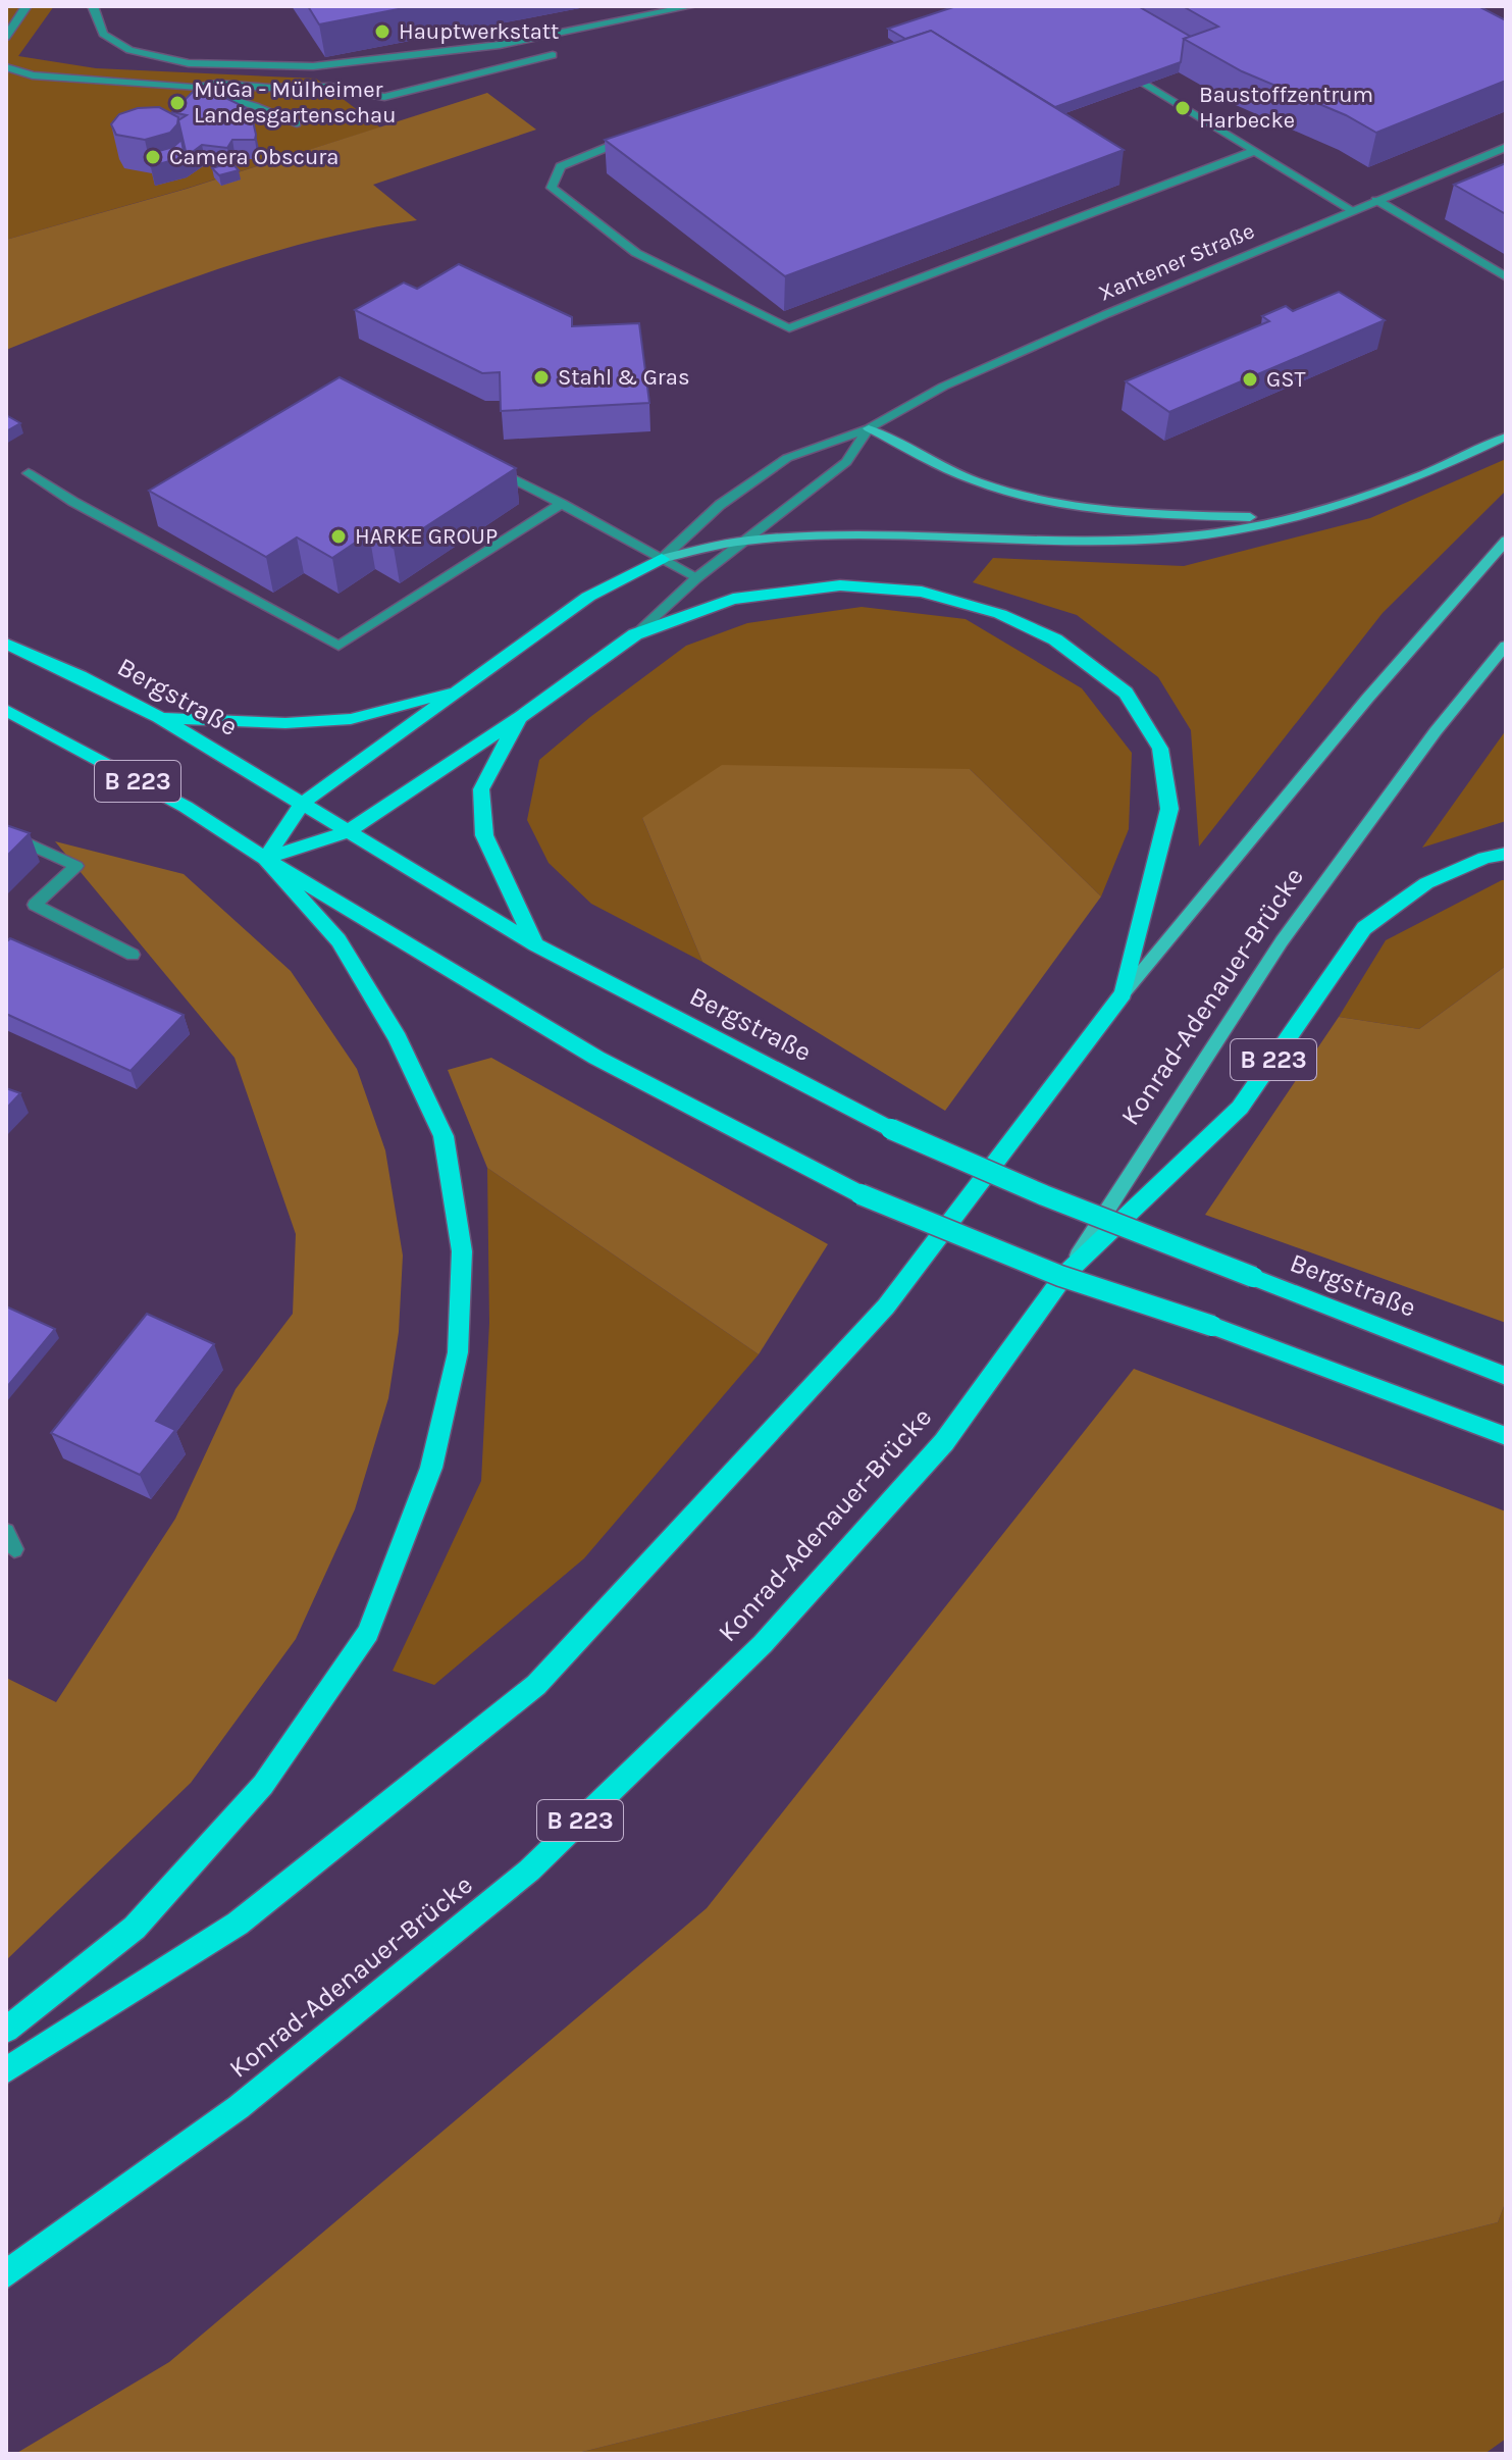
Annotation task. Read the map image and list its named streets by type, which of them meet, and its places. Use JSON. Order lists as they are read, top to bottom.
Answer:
{
  "streets": {
    "main road": ["Bergstraße", "B 223", "Konrad-Adenauer-Brücke"],
    "street": ["Xantener Straße"]
  },
  "crossings": [
    ["B 223", "Konrad-Adenauer-Brücke"]
  ],
  "places": [
    "Hauptwerkstatt",
    "MüGa - Mülheimer Landesgartenschau",
    "Baustoffzentrum Harbecke",
    "Camera Obscura",
    "Stahl & Gras",
    "GST",
    "HARKE GROUP"
  ]
}
